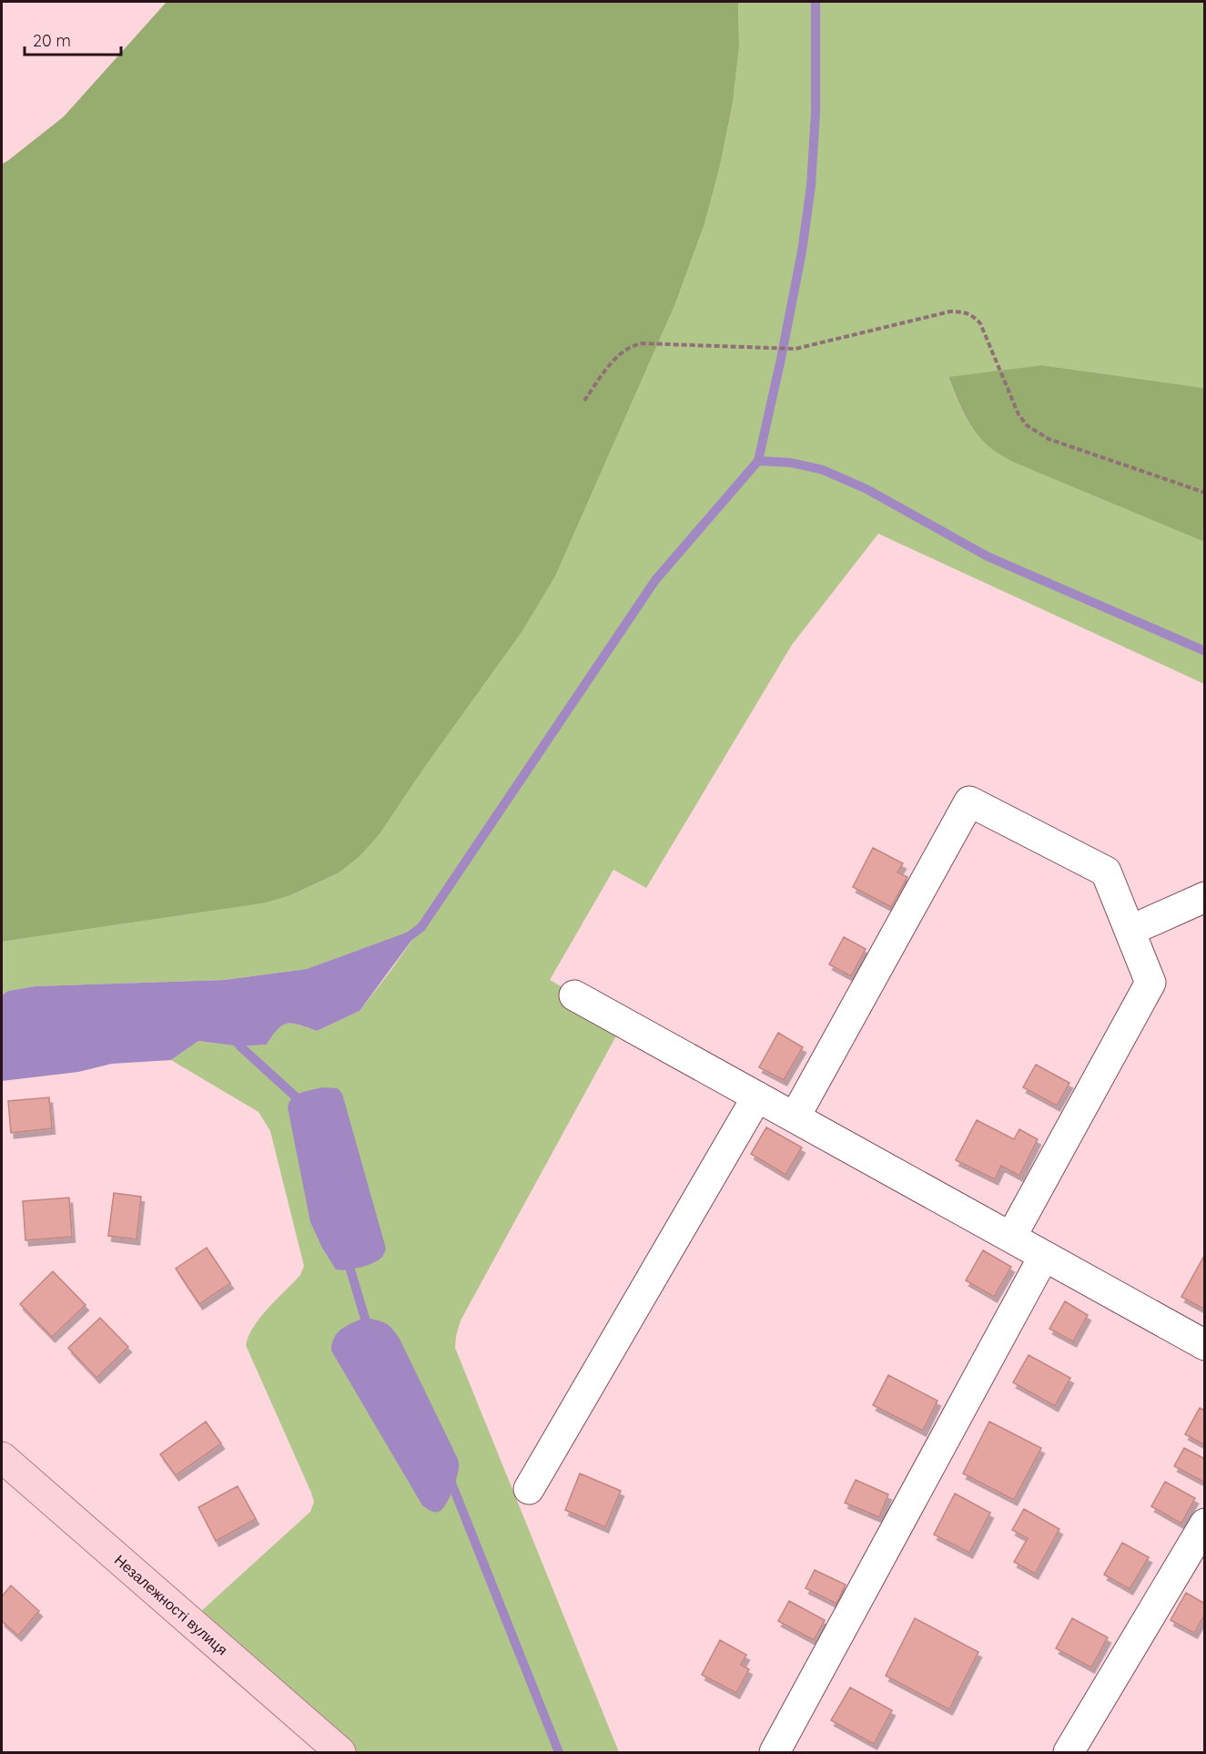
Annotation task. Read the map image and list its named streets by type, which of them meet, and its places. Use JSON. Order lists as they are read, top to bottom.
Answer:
{
  "streets": {
    "street": ["Незалежності вулиця"]
  },
  "scale_bar": "20 m"
}
